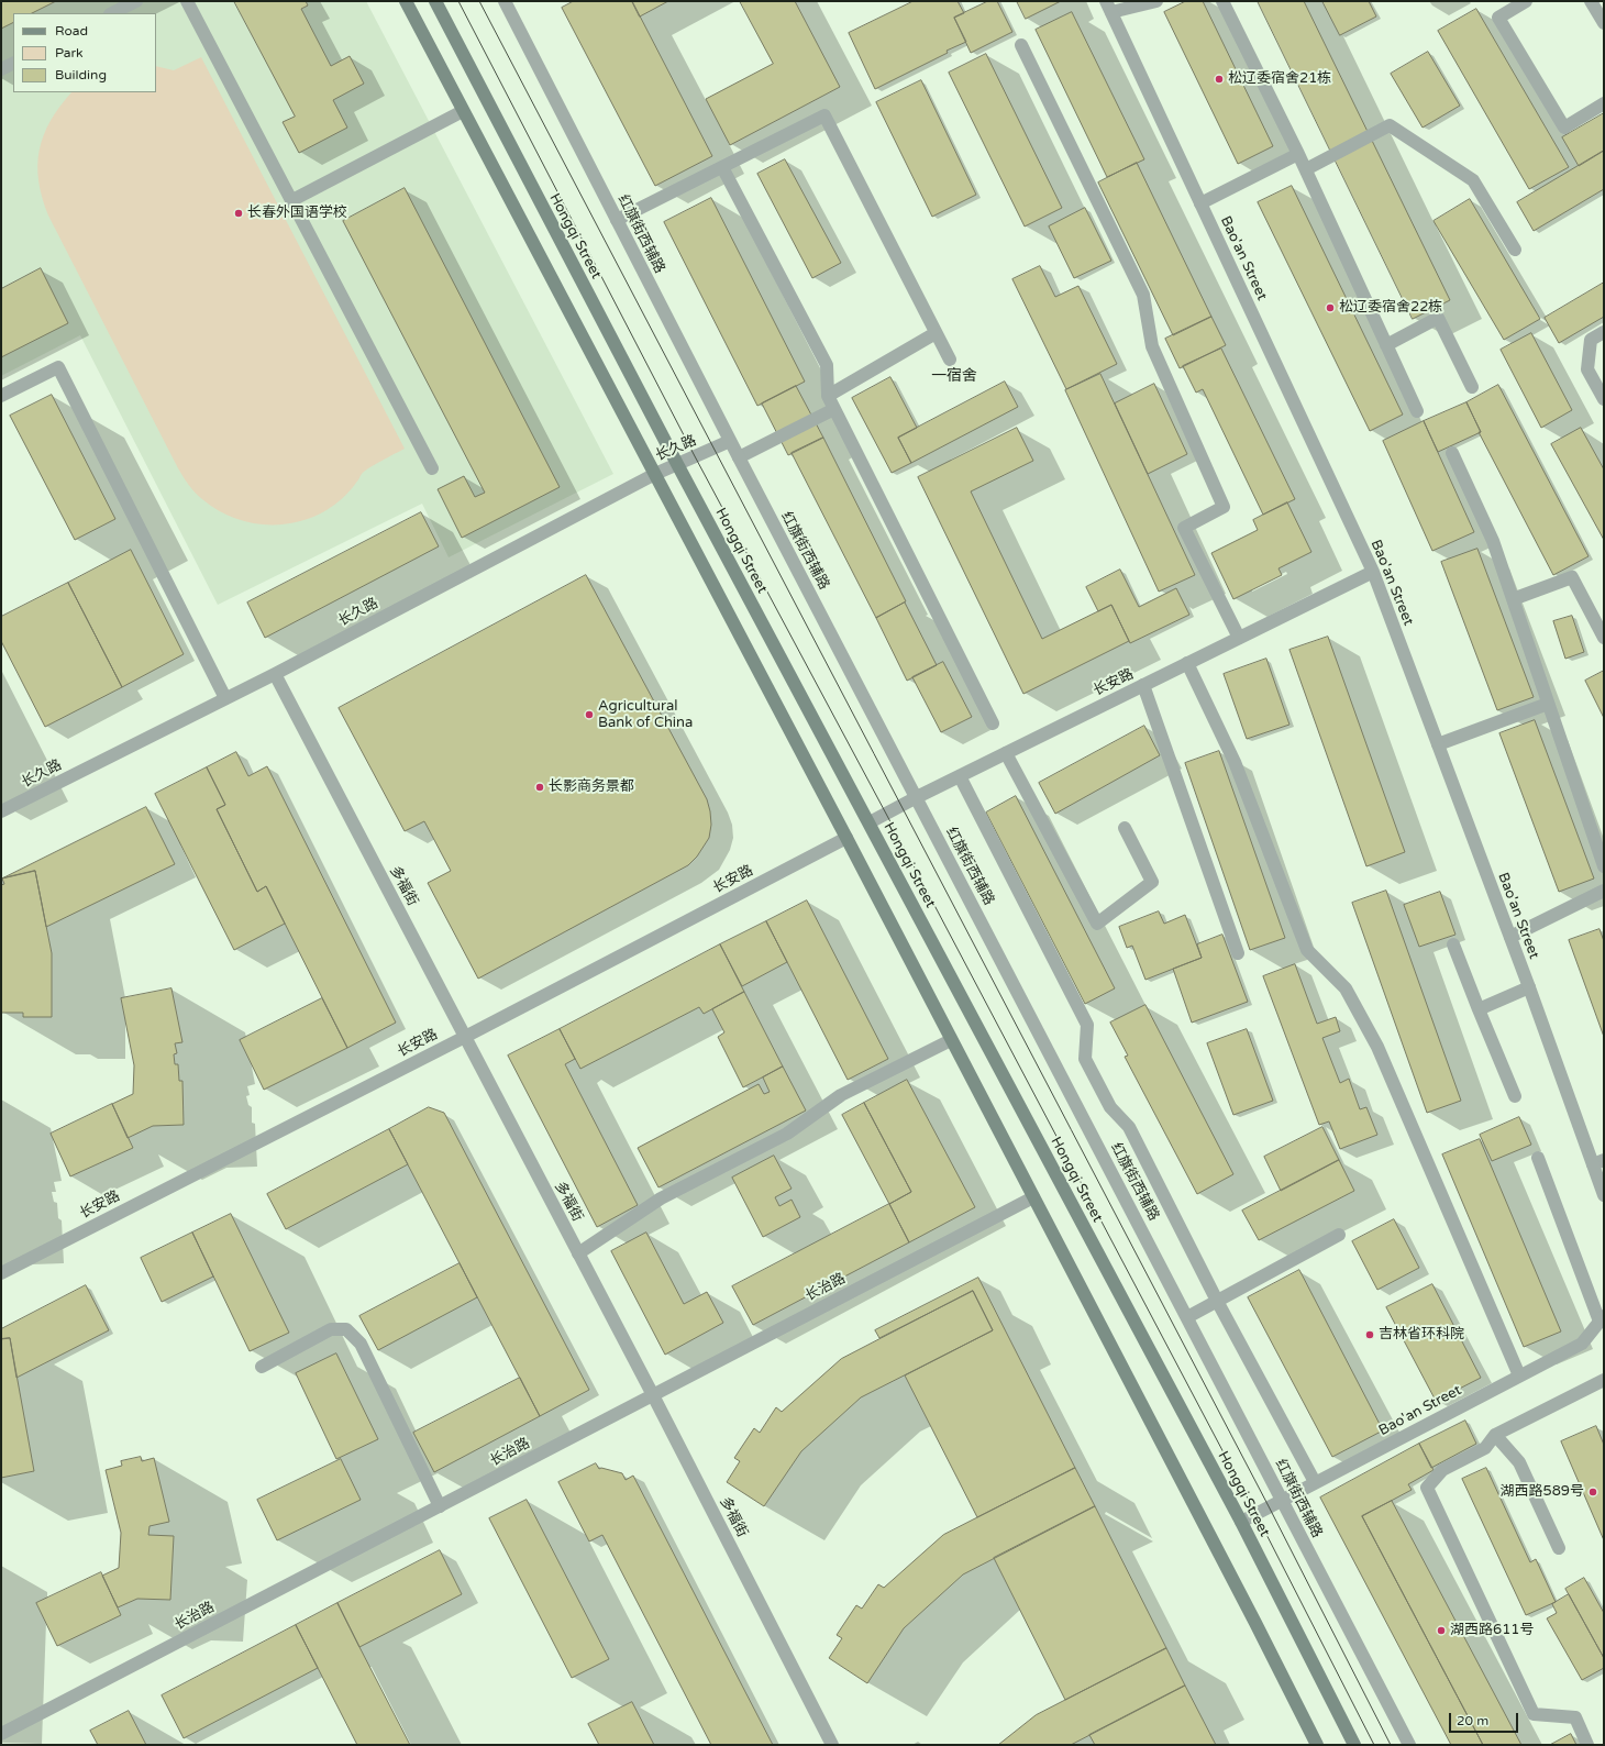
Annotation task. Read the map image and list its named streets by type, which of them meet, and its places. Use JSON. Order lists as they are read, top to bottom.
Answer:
{
  "streets": {
    "main road": ["Hongqi Street"],
    "street": [
      "红旗街西辅路",
      "Bao'an Street",
      "长久路",
      "长安路",
      "多福街",
      "长治路"
    ]
  },
  "crossings": [
    ["红旗街西辅路", "Bao'an Street"],
    ["红旗街西辅路", "长久路"],
    ["红旗街西辅路", "长安路"],
    ["Hongqi Street", "Bao'an Street"],
    ["Hongqi Street", "长久路"],
    ["Hongqi Street", "长安路"],
    ["Bao'an Street", "长安路"],
    ["长久路", "多福街"],
    ["长安路", "多福街"],
    ["多福街", "长治路"]
  ],
  "districts": ["一宿舍"],
  "places": [
    "松辽委宿舍21栋",
    "长春外国语学校",
    "松辽委宿舍22栋",
    "Agricultural Bank of China",
    "长影商务景都",
    "吉林省环科院",
    "湖西路589号",
    "湖西路611号"
  ],
  "legend": ["Road", "Park", "Building"],
  "scale_bar": "20 m"
}
